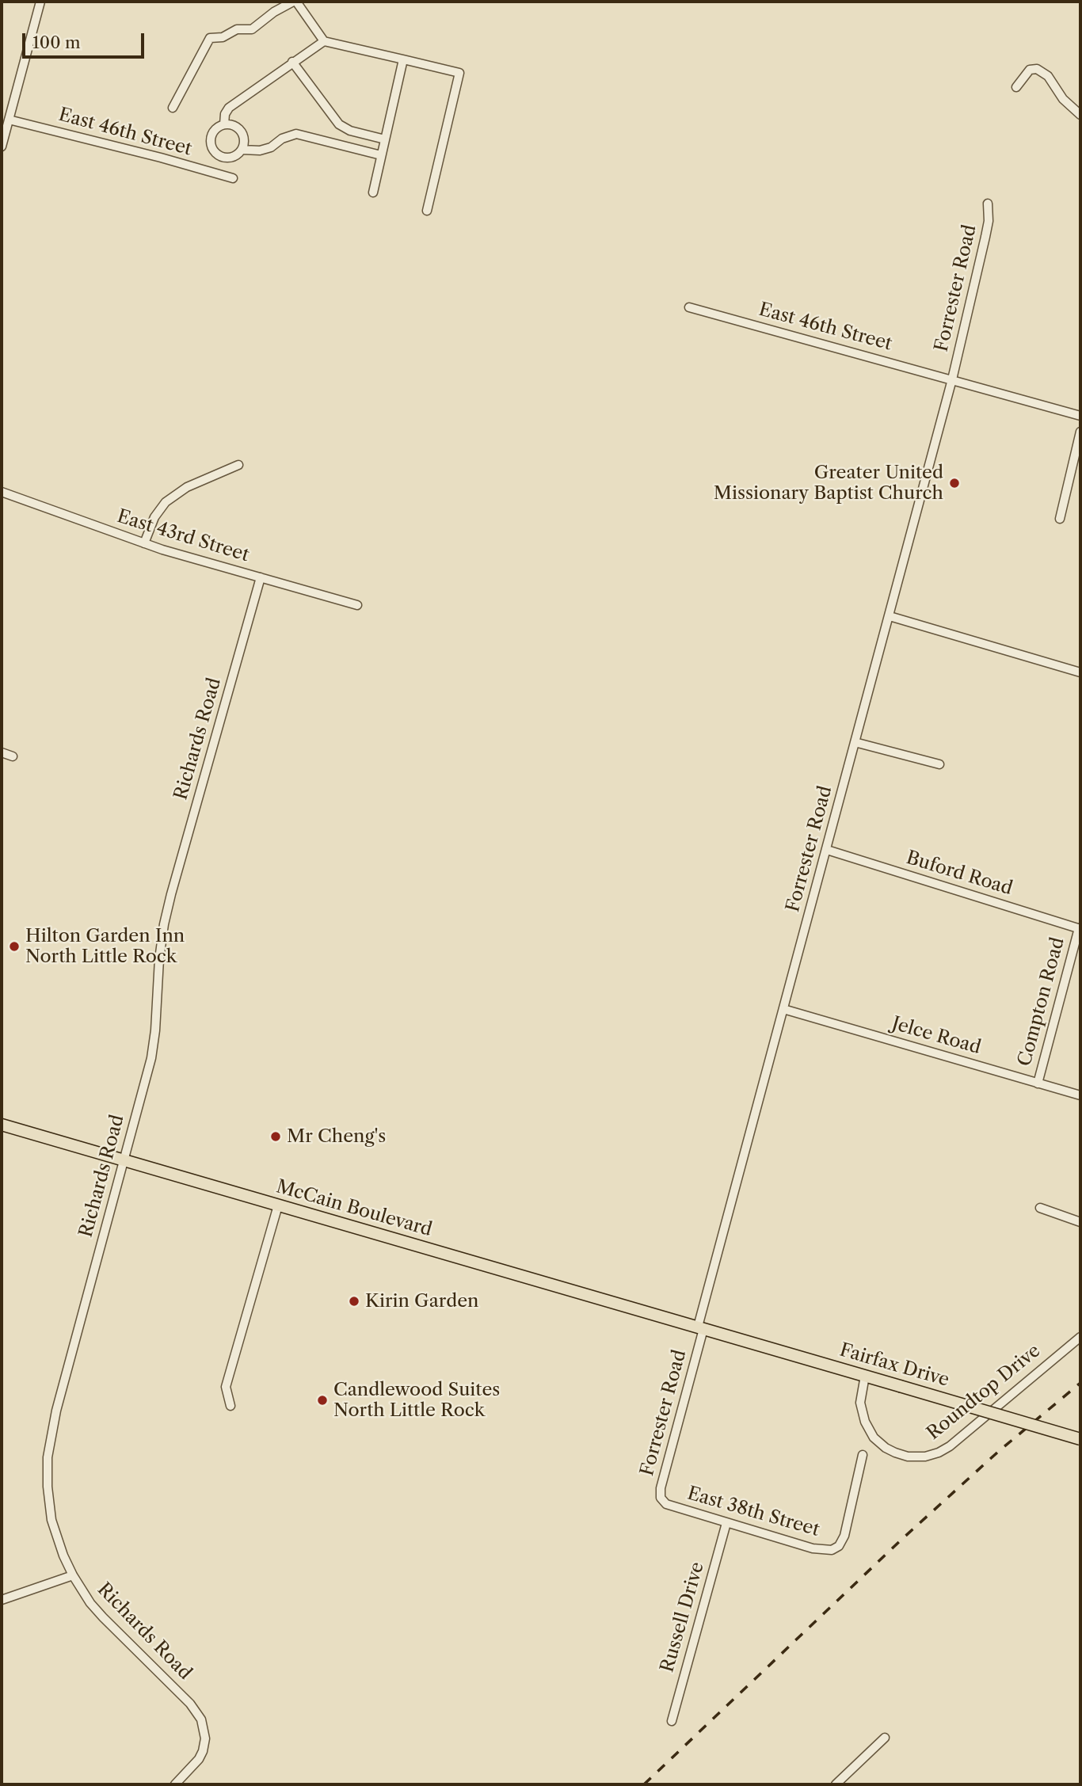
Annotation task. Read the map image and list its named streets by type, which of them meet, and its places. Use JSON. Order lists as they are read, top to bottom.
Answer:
{
  "streets": {
    "main road": ["McCain Boulevard", "Fairfax Drive"],
    "street": [
      "East 46th Street",
      "Forrester Road",
      "East 43rd Street",
      "Richards Road",
      "Buford Road",
      "Compton Road",
      "Jelce Road",
      "Roundtop Drive",
      "East 38th Street",
      "Russell Drive"
    ]
  },
  "crossings": [
    ["East 46th Street", "Forrester Road"],
    ["Forrester Road", "Buford Road"],
    ["Forrester Road", "Jelce Road"],
    ["Forrester Road", "McCain Boulevard"],
    ["Forrester Road", "Fairfax Drive"],
    ["Forrester Road", "East 38th Street"],
    ["East 43rd Street", "Richards Road"],
    ["Richards Road", "McCain Boulevard"],
    ["Buford Road", "Compton Road"],
    ["Compton Road", "Jelce Road"],
    ["McCain Boulevard", "Fairfax Drive"],
    ["Fairfax Drive", "Roundtop Drive"],
    ["East 38th Street", "Russell Drive"]
  ],
  "places": [
    "Greater United Missionary Baptist Church",
    "Hilton Garden Inn North Little Rock",
    "Mr Cheng's",
    "Kirin Garden",
    "Candlewood Suites North Little Rock"
  ],
  "scale_bar": "100 m"
}
